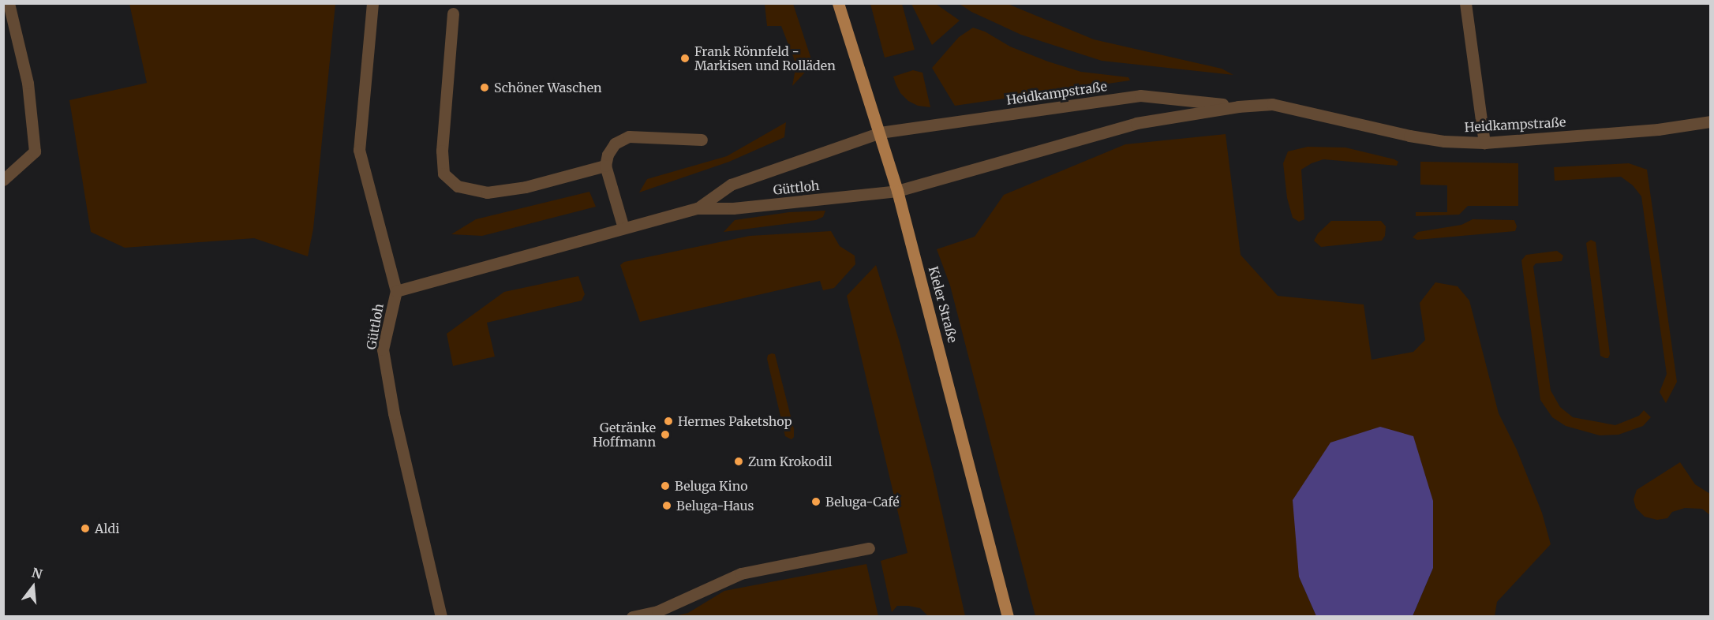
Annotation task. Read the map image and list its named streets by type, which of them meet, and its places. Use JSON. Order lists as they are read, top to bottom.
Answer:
{
  "streets": {
    "main road": ["Kieler Straße"],
    "street": ["Heidkampstraße", "Güttloh"]
  },
  "crossings": [
    ["Heidkampstraße", "Güttloh"],
    ["Heidkampstraße", "Kieler Straße"],
    ["Güttloh", "Kieler Straße"]
  ],
  "places": [
    "Frank Rönnfeld - Markisen und Rolläden",
    "Schöner Waschen",
    "Hermes Paketshop",
    "Getränke Hoffmann",
    "Zum Krokodil",
    "Beluga Kino",
    "Beluga-Café",
    "Beluga-Haus",
    "Aldi"
  ],
  "north": "top"
}
